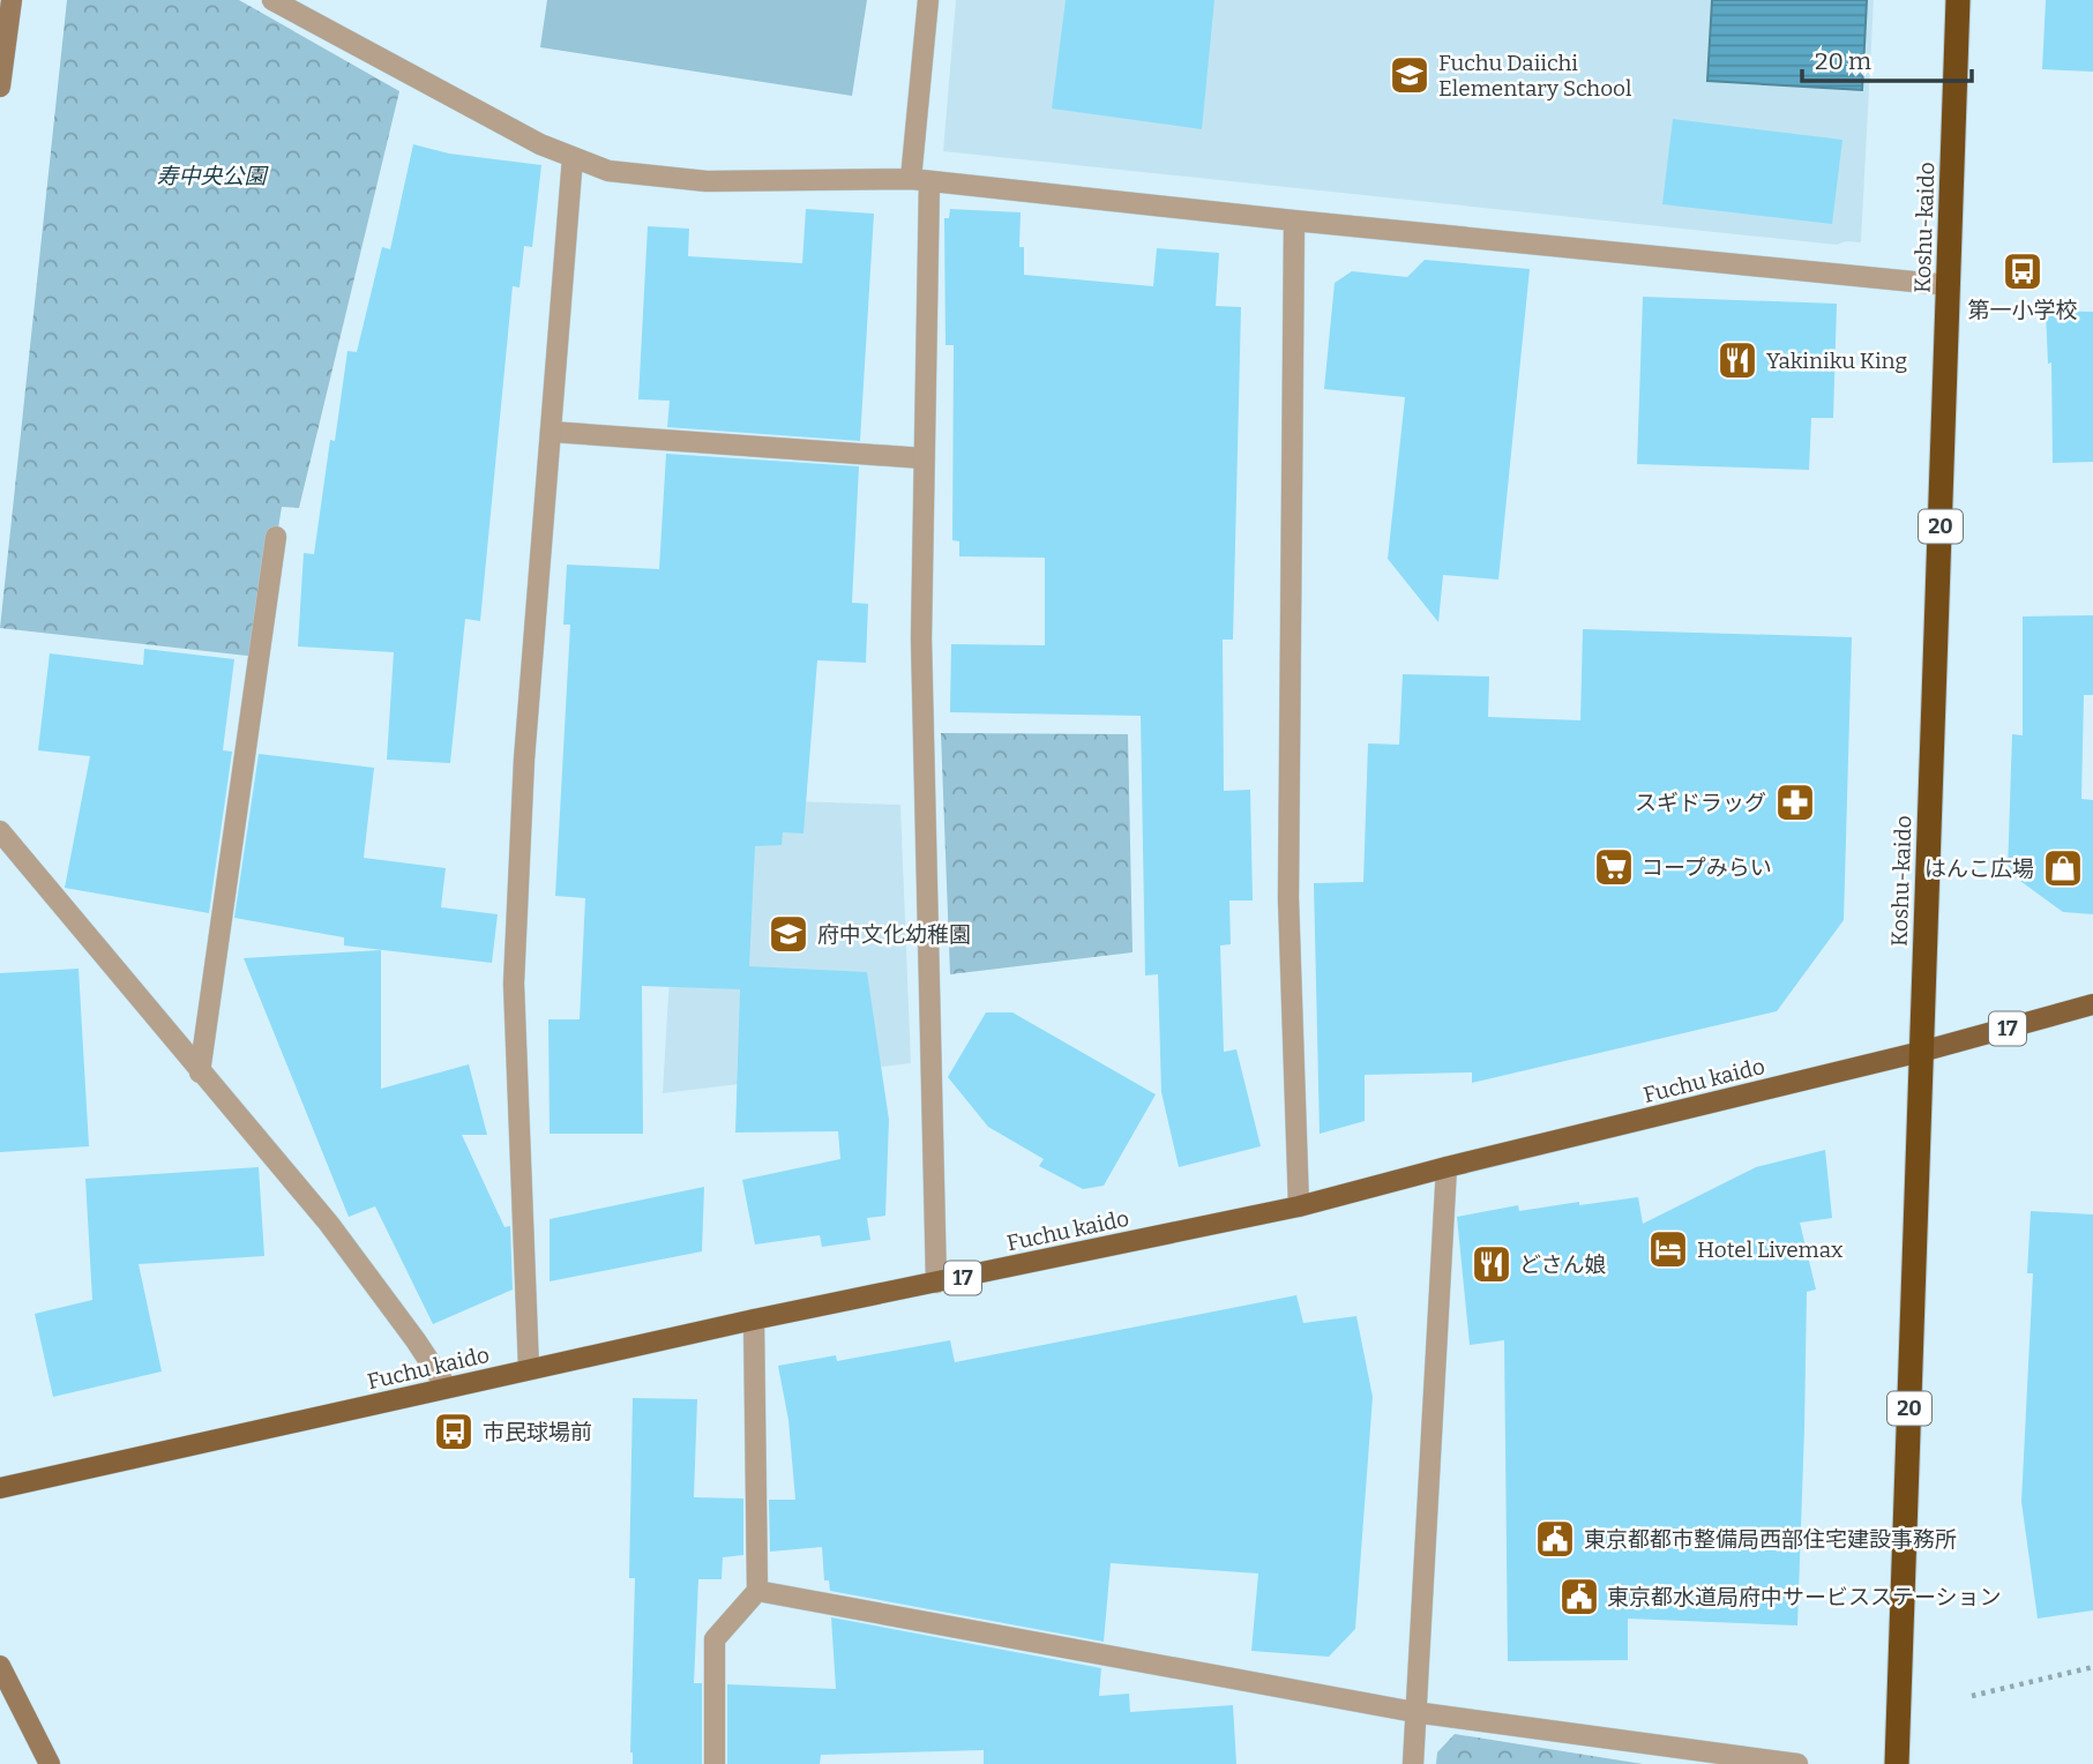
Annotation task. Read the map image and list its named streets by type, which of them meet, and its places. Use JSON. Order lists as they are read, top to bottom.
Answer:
{
  "streets": {
    "highway": ["Koshu-kaido", "20"],
    "main road": ["17", "Fuchu kaido"]
  },
  "crossings": [
    ["Koshu-kaido", "Fuchu kaido"]
  ],
  "parks": ["寿中央公園"],
  "places": {
    "school or university": ["Fuchu Daiichi Elementary School", "府中文化幼稚園"],
    "bus stop": ["第一小学校", "市民球場前"],
    "restaurant": ["Yakiniku King", "どさん娘"],
    "pharmacy": ["スギドラッグ"],
    "supermarket": ["コープみらい"],
    "shop": ["はんこ広場"],
    "hotel": ["Hotel Livemax"],
    "public building": ["東京都都市整備局西部住宅建設事務所", "東京都水道局府中サービスステーション"]
  },
  "scale_bar": "20 m"
}
